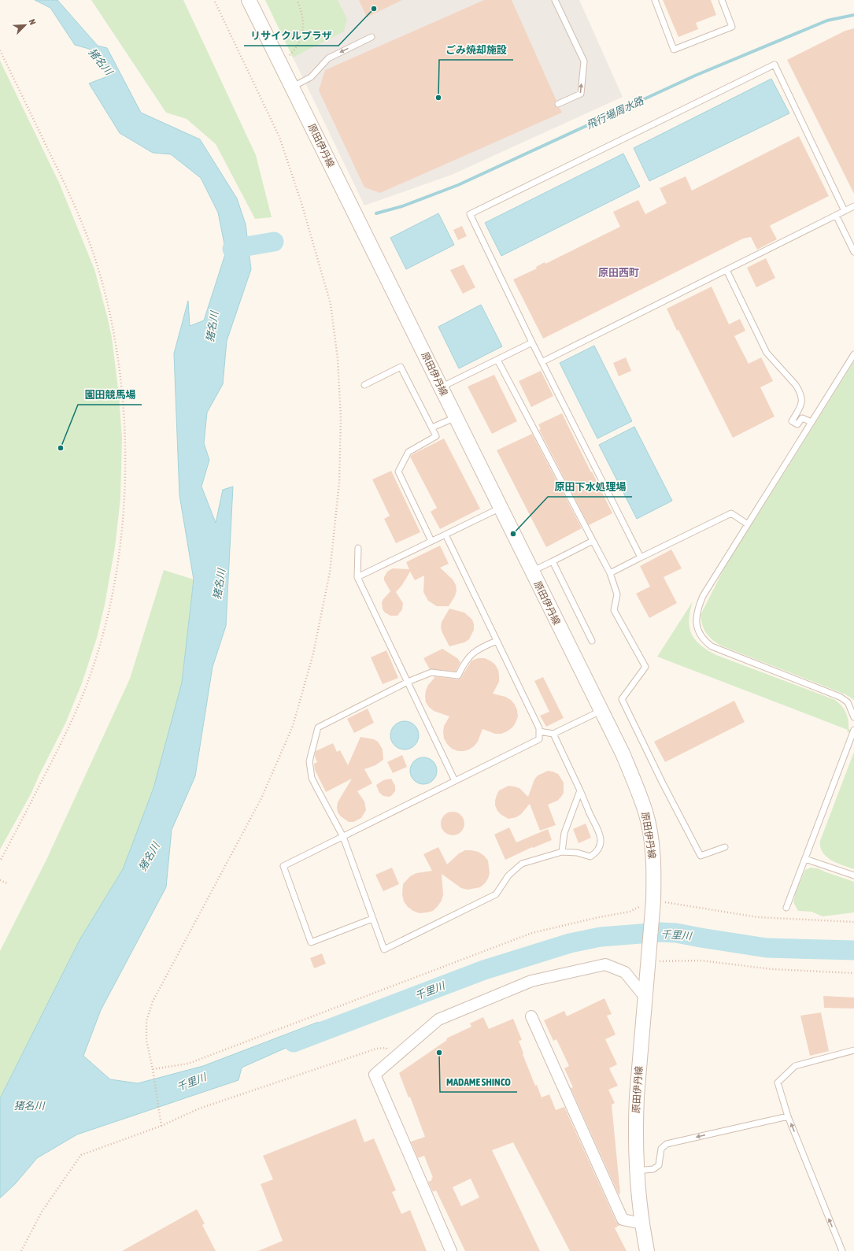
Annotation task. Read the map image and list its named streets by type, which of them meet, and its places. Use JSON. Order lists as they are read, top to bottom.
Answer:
{
  "streets": {
    "street": ["原田伊丹線"]
  },
  "districts": ["原田西町"],
  "water": ["猪名川", "飛行場周水路", "千里川"],
  "places": [
    "リサイクルプラザ",
    "ごみ焼却施設",
    "園田競馬場",
    "原田下水処理場",
    "MADAME SHINCO"
  ],
  "north": "top right"
}
